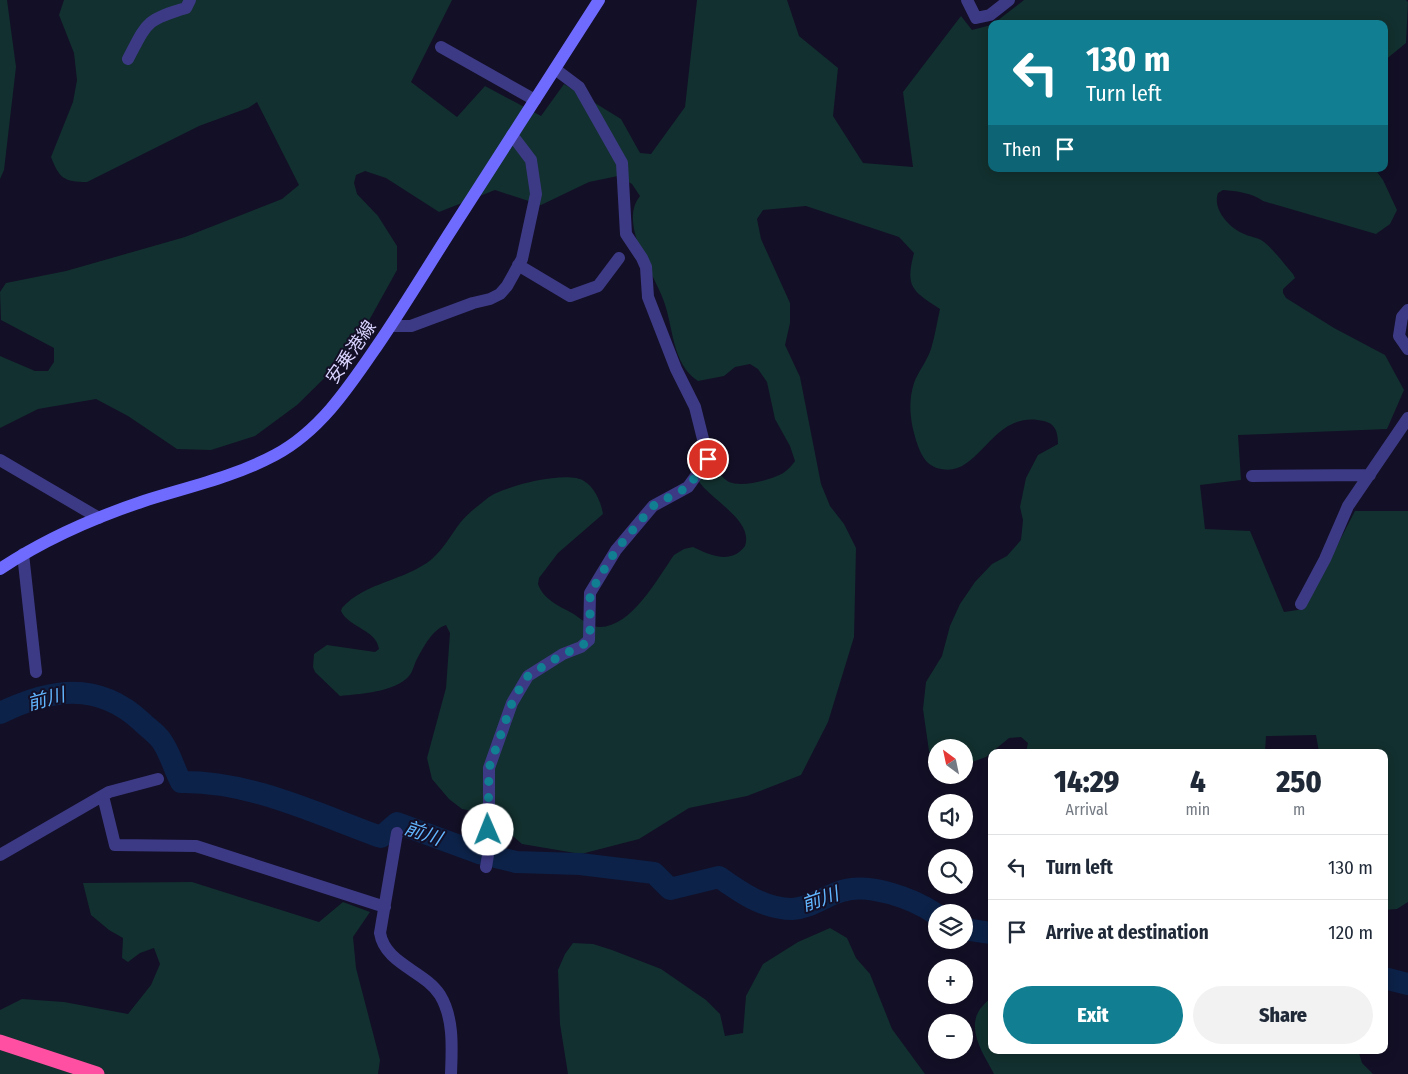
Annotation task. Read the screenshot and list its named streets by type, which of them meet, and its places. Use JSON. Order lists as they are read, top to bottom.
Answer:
{
  "streets": {
    "main road": ["安乗港線"]
  },
  "water": ["前川"],
  "north": "top left",
  "page": {
    "turn": ["130 m", "Turn left"],
    "then": "Then",
    "map_buttons": ["+", "−"],
    "eta": [
      "14:29",
      "Arrival",
      "4",
      "min",
      "250",
      "m"
    ],
    "list": [
      {
        "name": "Turn left",
        "value": "130 m"
      },
      {
        "name": "Arrive at destination",
        "value": "120 m"
      }
    ],
    "buttons": ["Exit", "Share"]
  }
}
